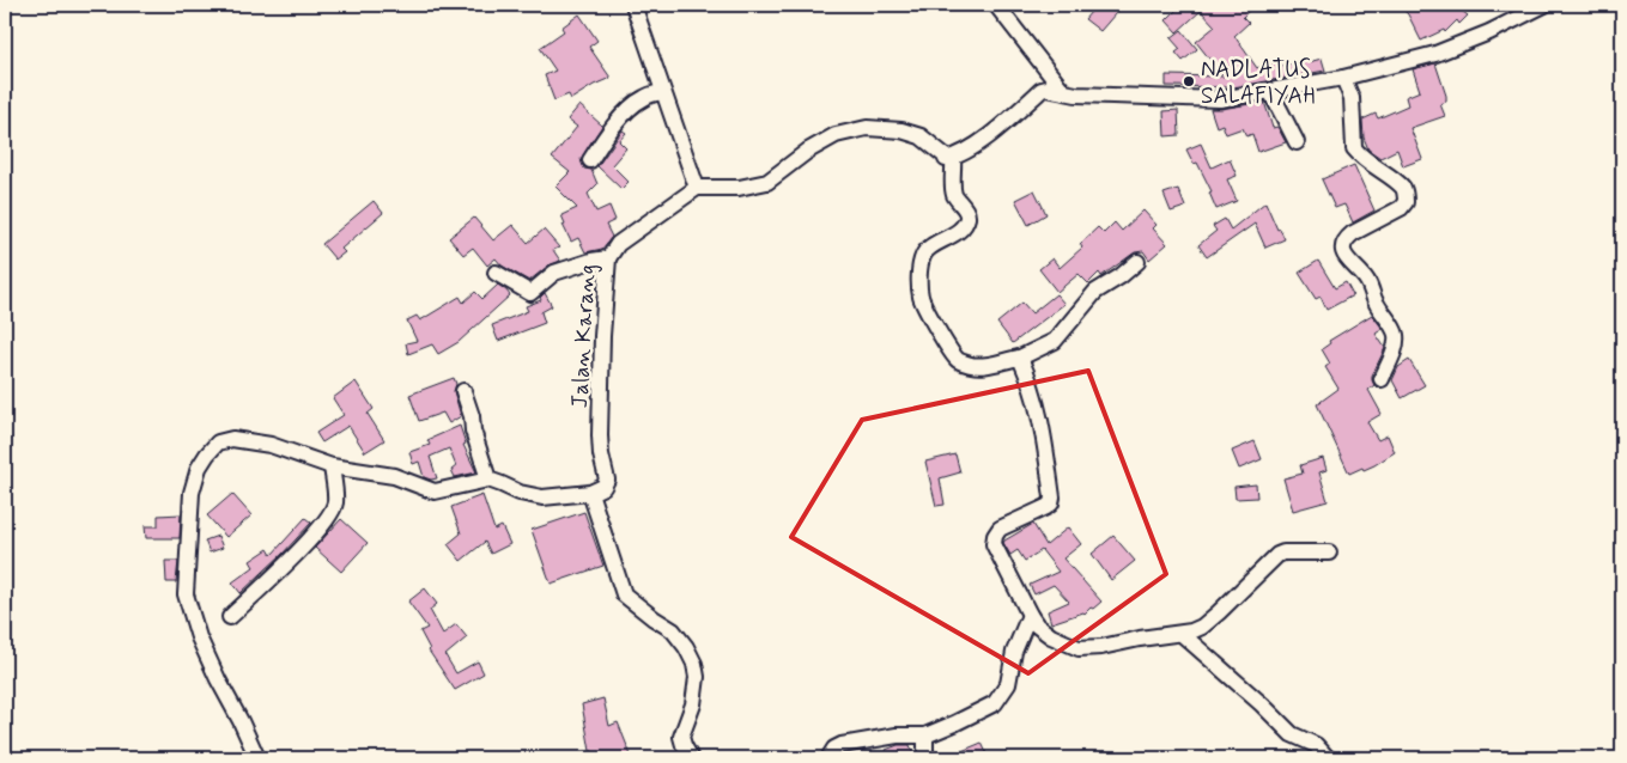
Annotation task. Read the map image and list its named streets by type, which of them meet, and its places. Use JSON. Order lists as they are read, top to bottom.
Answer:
{
  "streets": {
    "street": ["Jalan Karang"]
  },
  "places": ["NADLATUS SALAFIYAH"]
}
